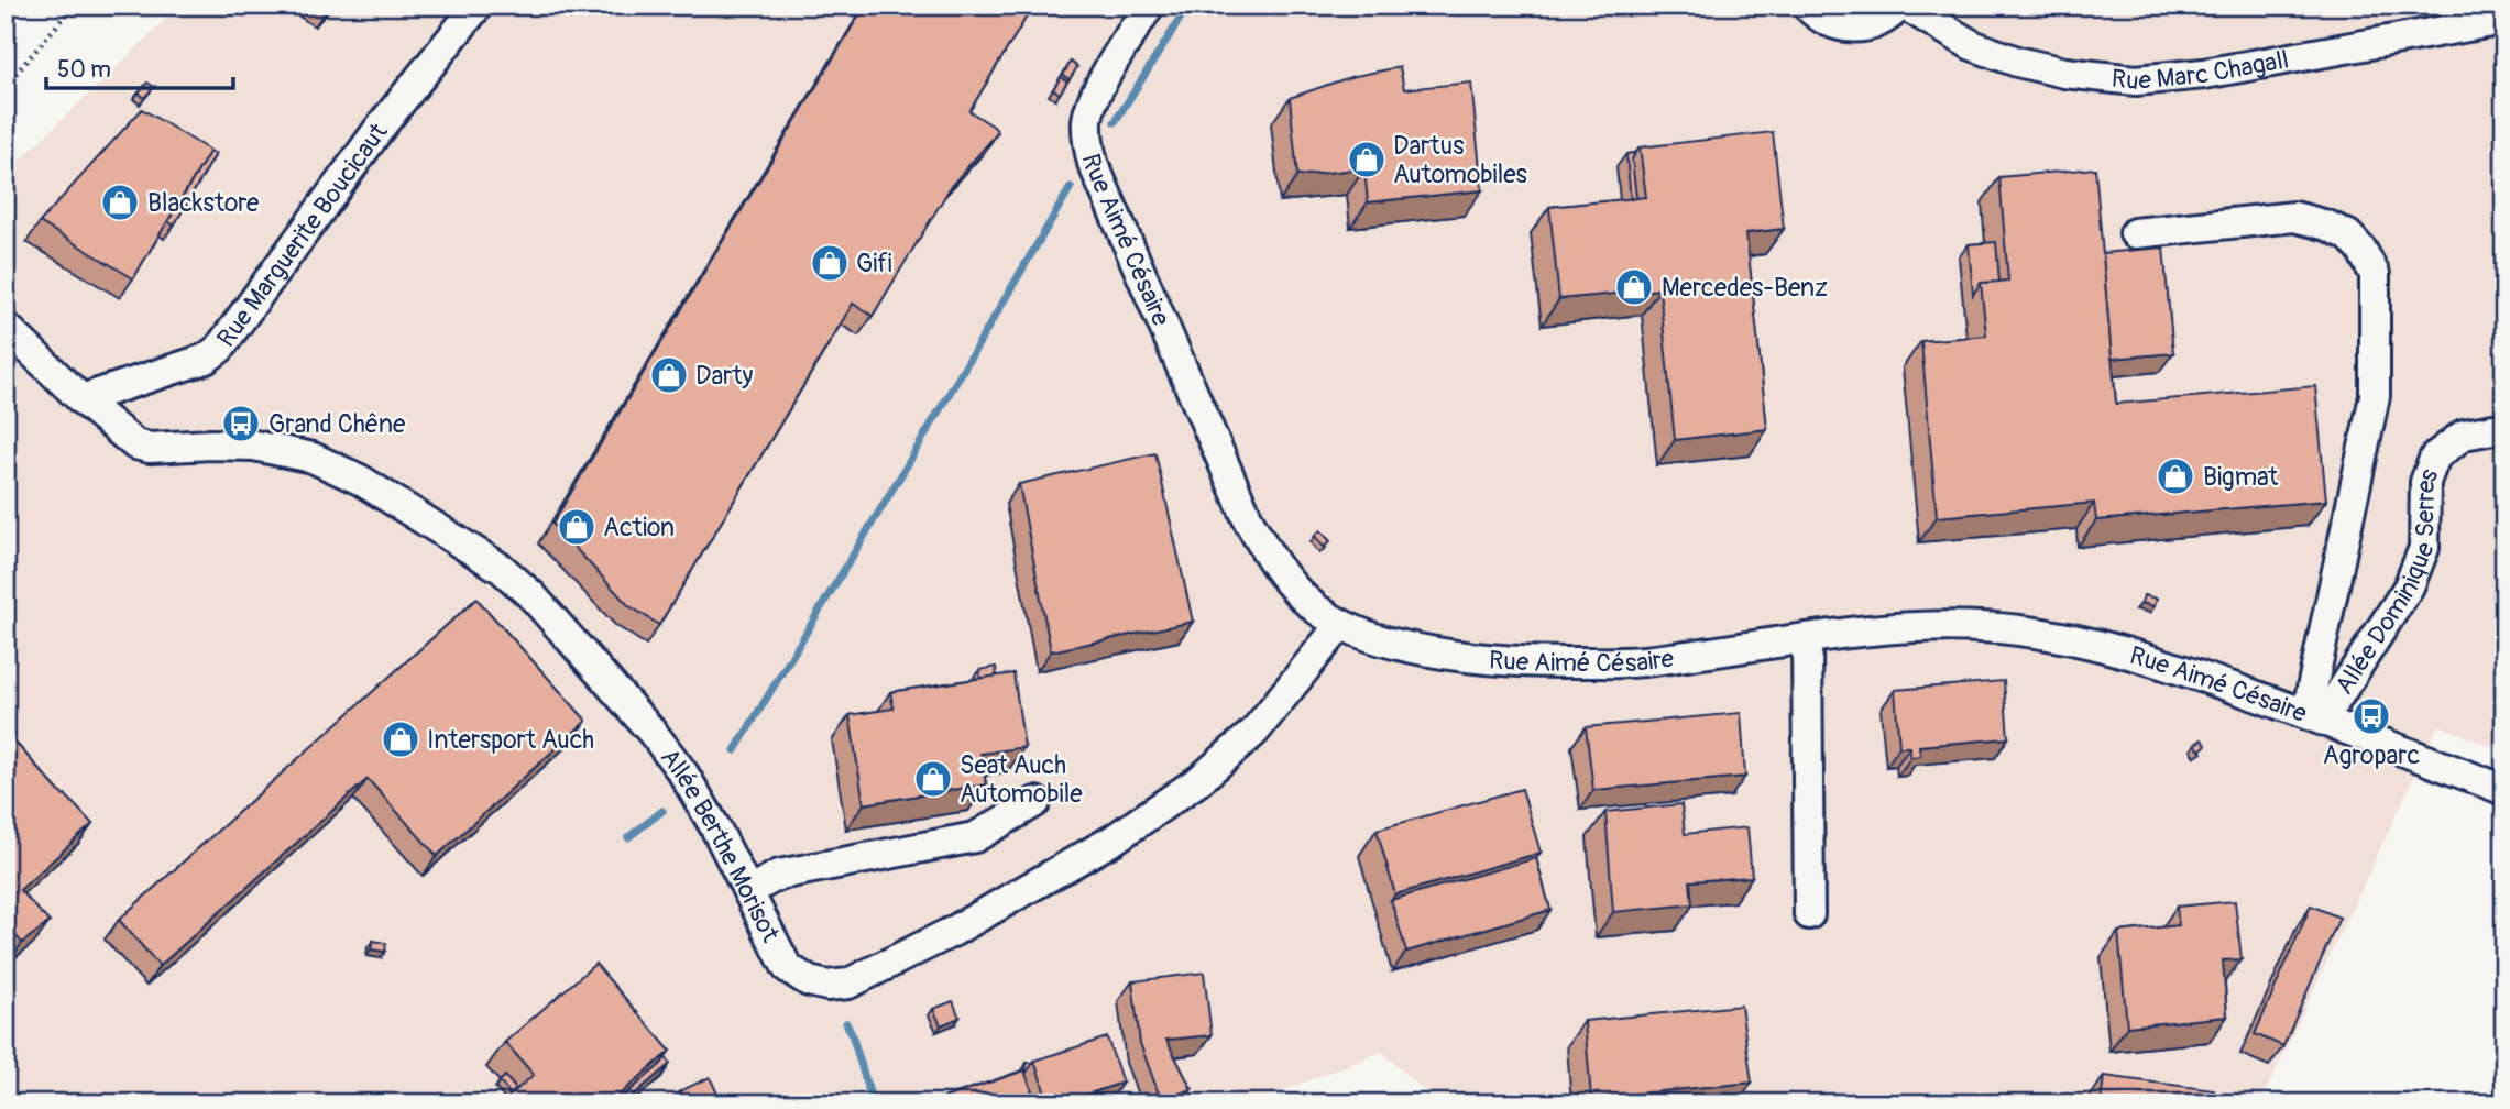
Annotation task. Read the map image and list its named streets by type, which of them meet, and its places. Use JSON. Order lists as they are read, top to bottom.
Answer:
{
  "streets": {
    "street": [
      "Rue Marc Chagall",
      "Rue Marguerite Boucicaut",
      "Rue Aimé Césaire",
      "Allée Dominique Serres",
      "Allée Berthe Morisot"
    ]
  },
  "crossings": [
    ["Rue Marguerite Boucicaut", "Allée Berthe Morisot"],
    ["Rue Aimé Césaire", "Allée Dominique Serres"],
    ["Rue Aimé Césaire", "Allée Berthe Morisot"]
  ],
  "places": {
    "shop": [
      "Dartus Automobiles",
      "Blackstore",
      "Gifi",
      "Mercedes-Benz",
      "Darty",
      "Bigmat",
      "Action",
      "Intersport Auch",
      "Seat Auch Automobile"
    ],
    "bus stop": ["Grand Chêne", "Agroparc"]
  },
  "scale_bar": "50 m"
}
